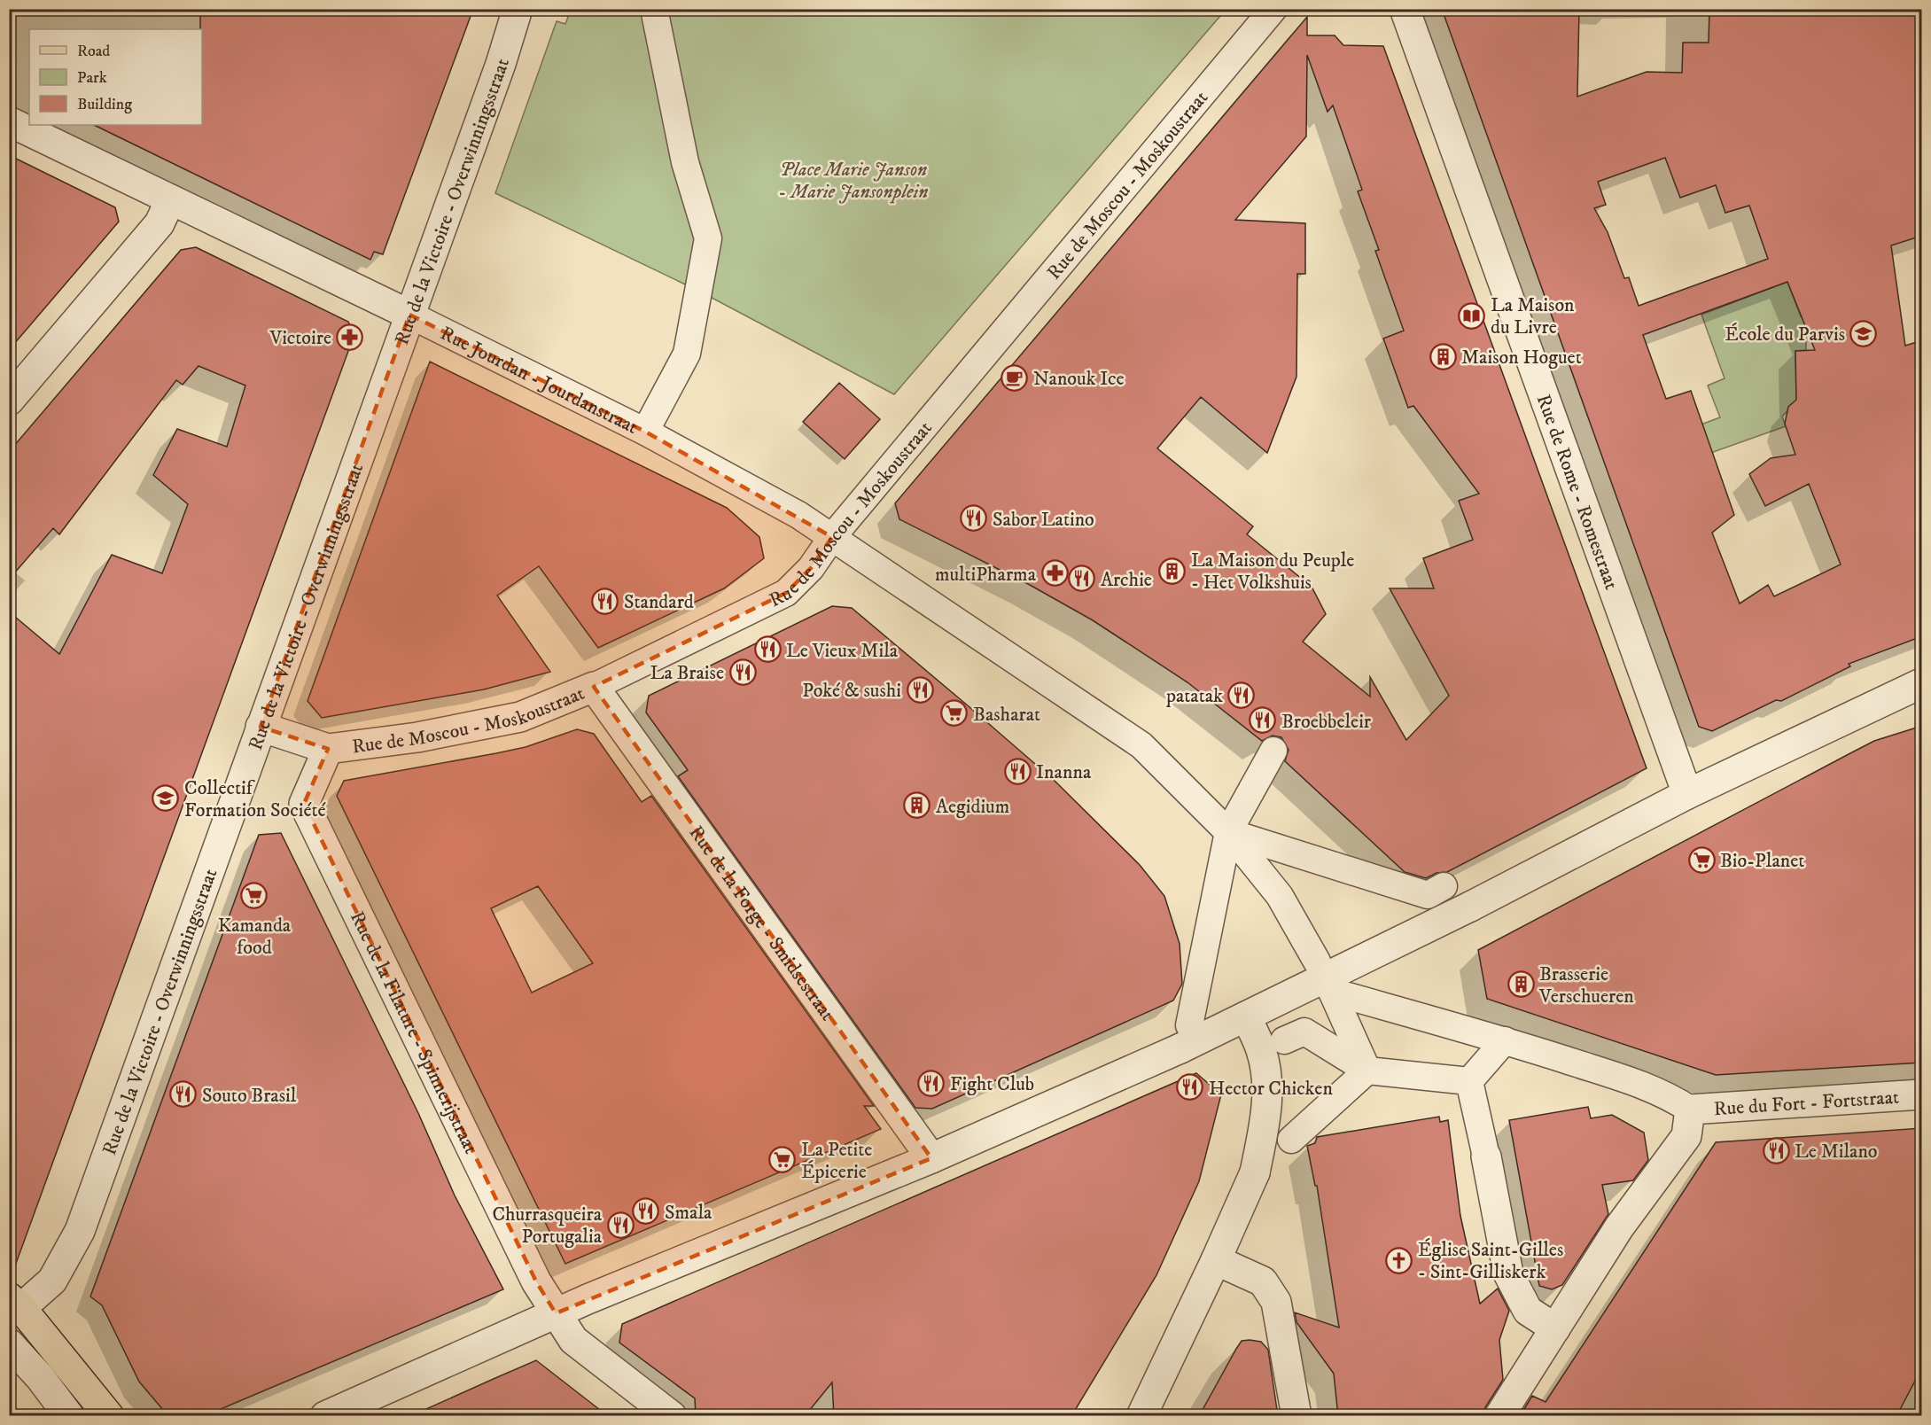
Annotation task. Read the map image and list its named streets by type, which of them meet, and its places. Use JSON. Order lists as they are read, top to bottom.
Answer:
{
  "streets": {
    "street": [
      "Rue de Moscou - Moskoustraat",
      "Rue de la Victoire - Overwinningsstraat",
      "Rue Jourdan - Jourdanstraat",
      "Rue de Rome - Romestraat",
      "Rue de la Forge - Smidsestraat",
      "Rue de la Filature - Spinnerijstraat",
      "Rue du Fort - Fortstraat"
    ]
  },
  "crossings": [
    ["Rue de Moscou - Moskoustraat", "Rue de la Victoire - Overwinningsstraat"],
    ["Rue de Moscou - Moskoustraat", "Rue Jourdan - Jourdanstraat"],
    ["Rue de Moscou - Moskoustraat", "Rue de la Forge - Smidsestraat"],
    ["Rue de Moscou - Moskoustraat", "Rue de la Filature - Spinnerijstraat"],
    ["Rue de la Victoire - Overwinningsstraat", "Rue Jourdan - Jourdanstraat"]
  ],
  "parks": ["Place Marie Janson - Marie Jansonplein"],
  "places": {
    "library": ["La Maison du Livre"],
    "school or university": ["École du Parvis", "Collectif Formation Société"],
    "pharmacy": ["Victoire", "multiPharma"],
    "building": [
      "Maison Hoguet",
      "La Maison du Peuple - Het Volkshuis",
      "Aegidium",
      "Brasserie Verschueren"
    ],
    "cafe": ["Nanouk Ice"],
    "restaurant": [
      "Sabor Latino",
      "Archie",
      "Standard",
      "Le Vieux Mila",
      "La Braise",
      "Poké & sushi",
      "patatak",
      "Broebbeleir",
      "Inanna",
      "Fight Club",
      "Hector Chicken",
      "Souto Brasil",
      "Le Milano",
      "Smala",
      "Churrasqueira Portugalia"
    ],
    "supermarket": [
      "Basharat",
      "Bio-Planet",
      "Kamanda food",
      "La Petite Épicerie"
    ],
    "church": ["Église Saint-Gilles - Sint-Gilliskerk"]
  },
  "legend": ["Road", "Park", "Building"]
}
